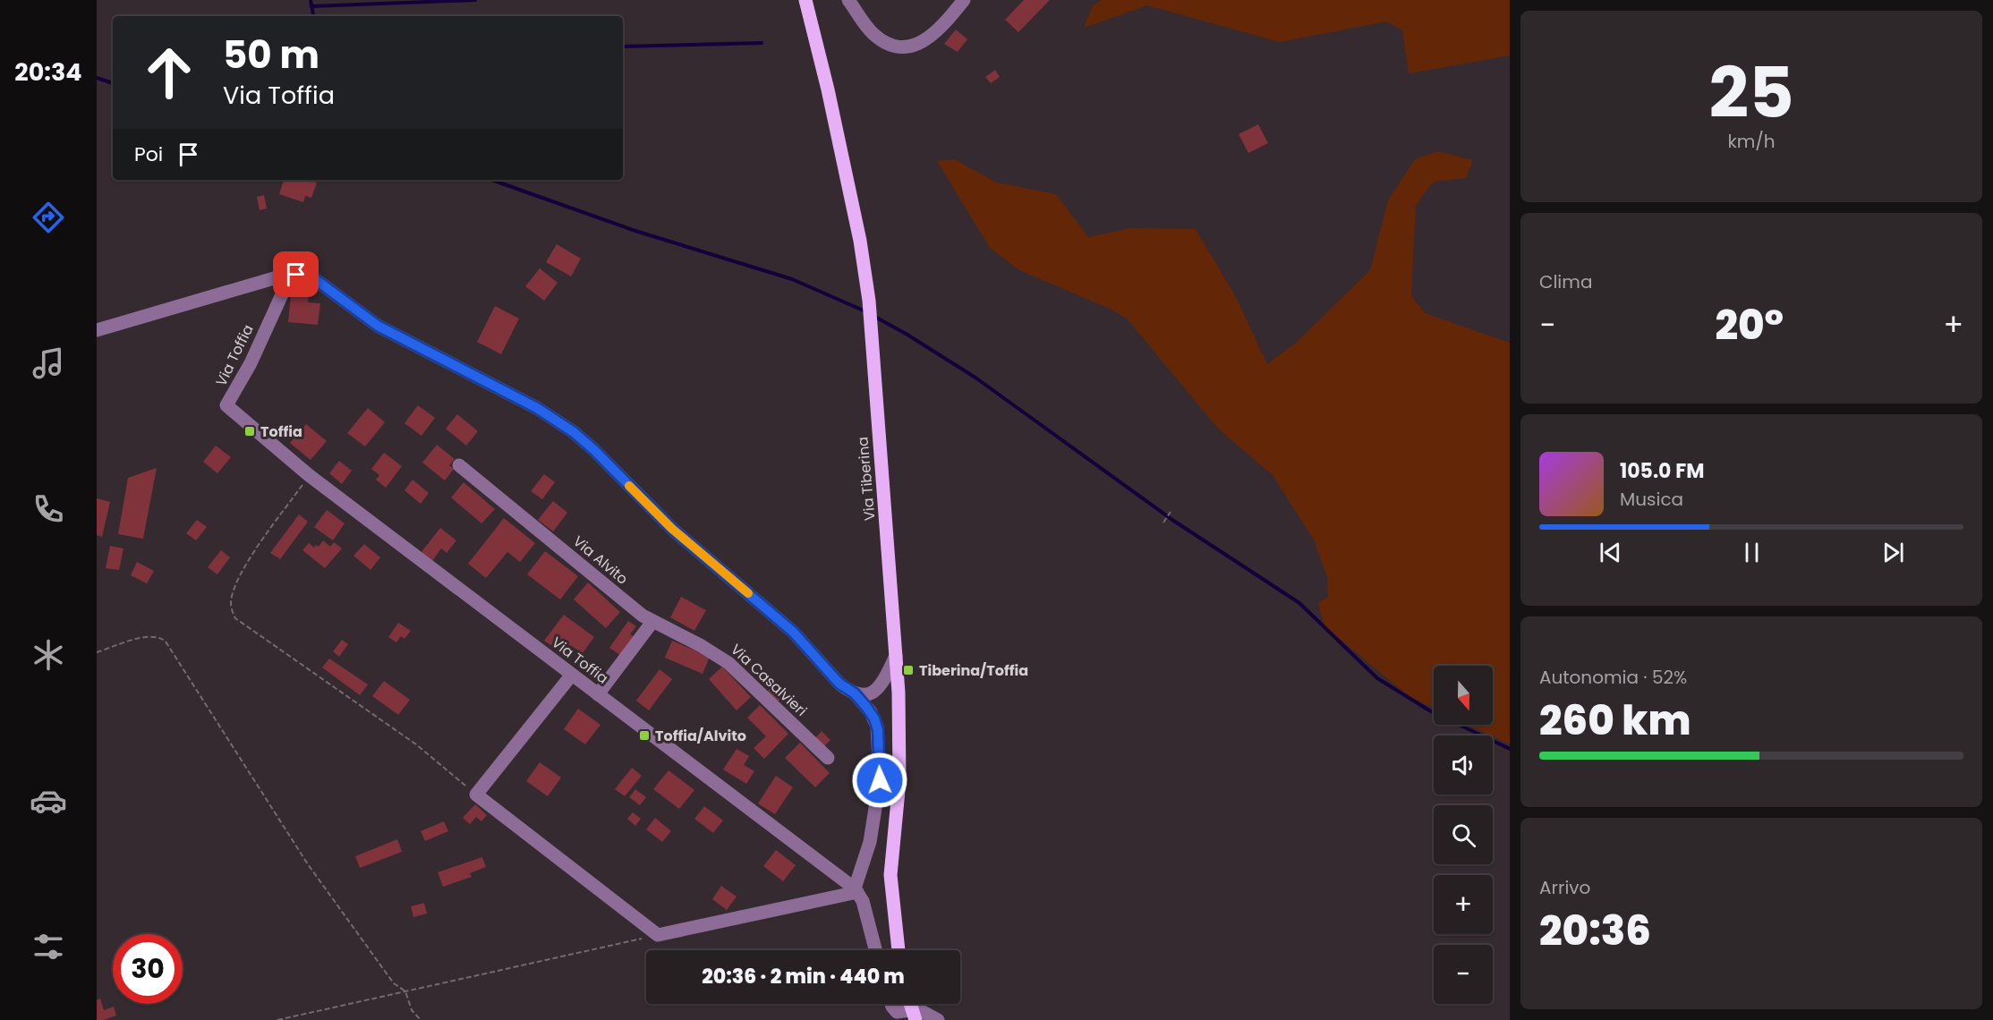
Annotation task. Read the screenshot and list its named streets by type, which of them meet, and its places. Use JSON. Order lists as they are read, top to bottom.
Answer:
{
  "streets": {
    "main road": ["Via Tiberina"],
    "street": ["Via Toffia", "Via Alvito", "Via Casalvieri"]
  },
  "crossings": [
    ["Via Alvito", "Via Casalvieri"]
  ],
  "places": {
    "transit": ["Toffia", "Tiberina/Toffia", "Toffia/Alvito"]
  },
  "north": "bottom",
  "page": {
    "tabs": "20:34",
    "tile": [
      ["25", "km/h"],
      "Clima",
      ["Autonomia · 52%", "260 km"],
      ["Arrivo", "20:36"]
    ],
    "turn": ["50 m", "Via Toffia"],
    "then": "Poi",
    "heat": ["−", "20°", "+"],
    "song": ["105.0 FM", "Musica"],
    "map_buttons": ["+", "−"],
    "limit": "30",
    "trip": "20:36 · 2 min · 440 m"
  }
}
